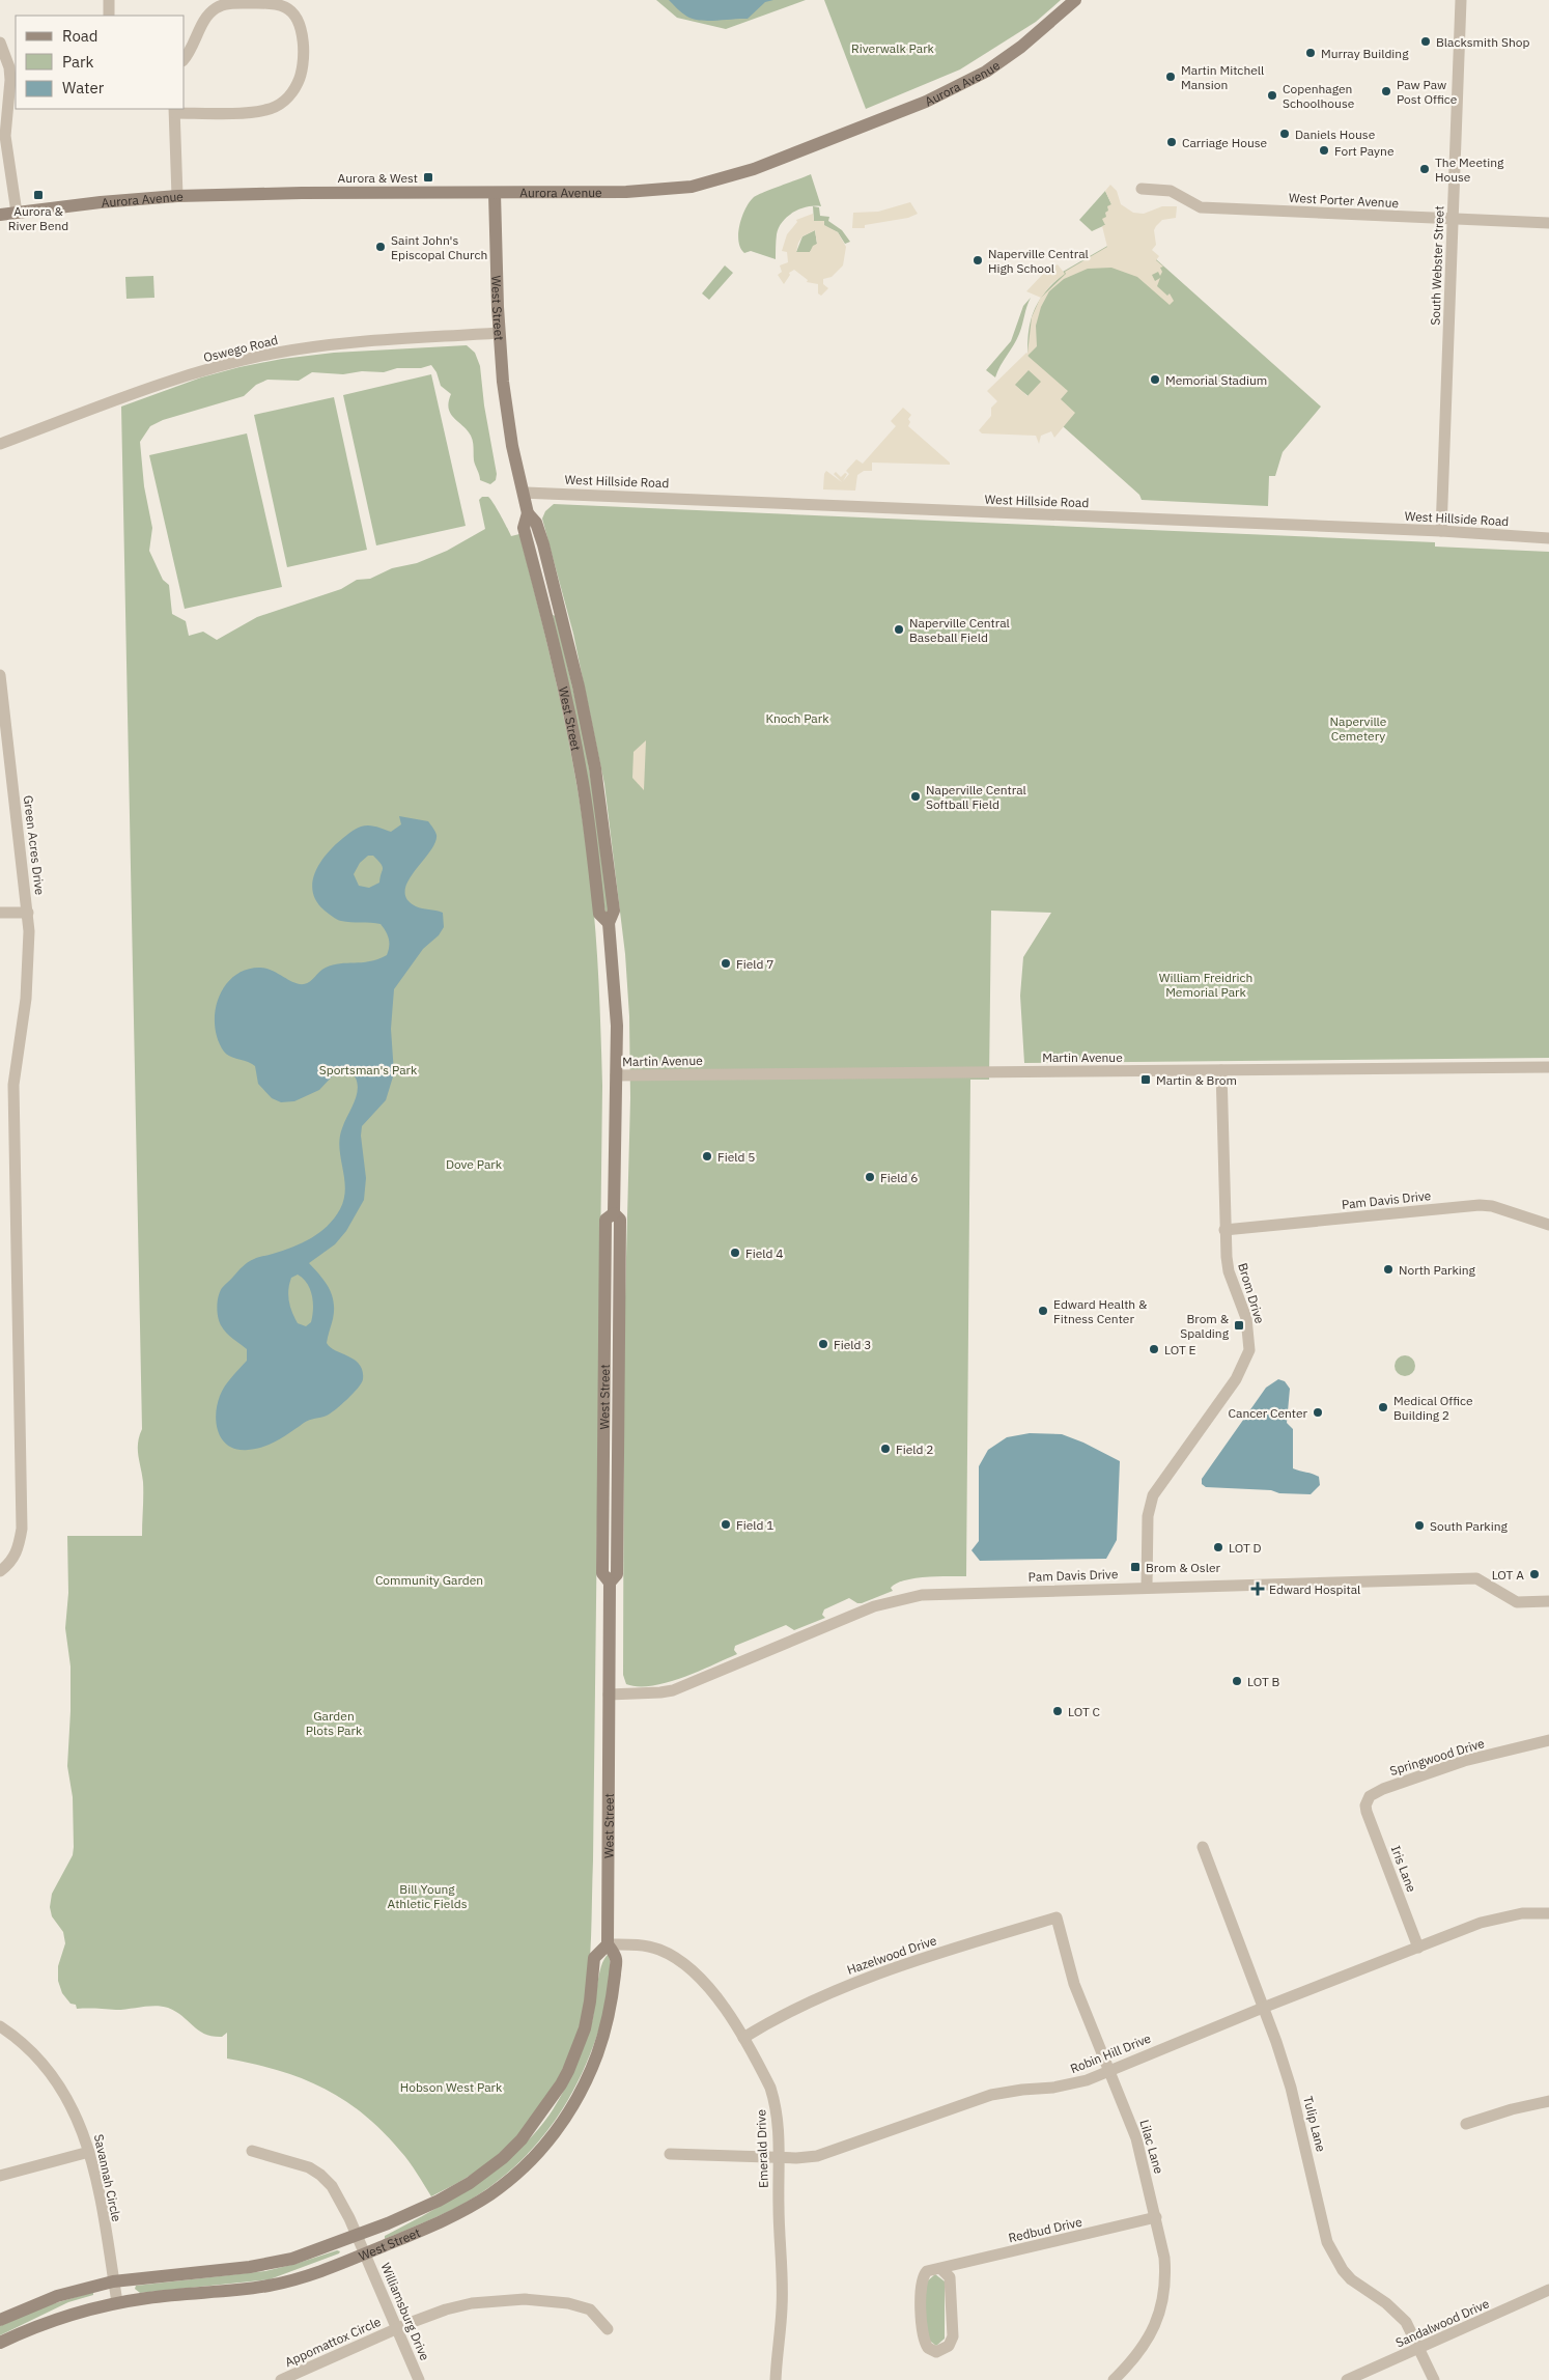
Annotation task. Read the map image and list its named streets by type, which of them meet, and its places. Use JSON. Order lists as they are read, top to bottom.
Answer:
{
  "streets": {
    "street": [
      "Aurora Avenue",
      "West Porter Avenue",
      "South Webster Street",
      "West Street",
      "Oswego Road",
      "West Hillside Road",
      "Green Acres Drive",
      "Martin Avenue",
      "Pam Davis Drive",
      "Brom Drive",
      "Springwood Drive",
      "Iris Lane",
      "Hazelwood Drive",
      "Robin Hill Drive",
      "Tulip Lane",
      "Lilac Lane",
      "Emerald Drive",
      "Savannah Circle",
      "Redbud Drive",
      "Williamsburg Drive",
      "Sandalwood Drive",
      "Appomattox Circle"
    ]
  },
  "crossings": [
    ["Aurora Avenue", "West Street"],
    ["West Porter Avenue", "South Webster Street"],
    ["South Webster Street", "West Hillside Road"],
    ["West Street", "Oswego Road"],
    ["West Street", "West Hillside Road"],
    ["West Street", "Martin Avenue"],
    ["West Street", "Pam Davis Drive"],
    ["West Street", "Emerald Drive"],
    ["West Street", "Savannah Circle"],
    ["West Street", "Williamsburg Drive"],
    ["Martin Avenue", "Brom Drive"],
    ["Pam Davis Drive", "Brom Drive"],
    ["Springwood Drive", "Iris Lane"],
    ["Iris Lane", "Robin Hill Drive"],
    ["Hazelwood Drive", "Lilac Lane"],
    ["Hazelwood Drive", "Emerald Drive"],
    ["Robin Hill Drive", "Tulip Lane"],
    ["Robin Hill Drive", "Lilac Lane"],
    ["Robin Hill Drive", "Emerald Drive"],
    ["Tulip Lane", "Sandalwood Drive"],
    ["Lilac Lane", "Redbud Drive"],
    ["Williamsburg Drive", "Appomattox Circle"]
  ],
  "parks": [
    "Riverwalk Park",
    "Knoch Park",
    "Naperville Cemetery",
    "William Freidrich Memorial Park",
    "Sportsman's Park",
    "Dove Park",
    "Community Garden",
    "Garden Plots Park",
    "Bill Young Athletic Fields",
    "Hobson West Park"
  ],
  "places": {
    "other": [
      "Blacksmith Shop",
      "Murray Building",
      "Martin Mitchell Mansion",
      "Paw Paw Post Office",
      "Copenhagen Schoolhouse",
      "Daniels House",
      "Carriage House",
      "Fort Payne",
      "The Meeting House",
      "Saint John's Episcopal Church",
      "Naperville Central High School",
      "Memorial Stadium",
      "Naperville Central Baseball Field",
      "Naperville Central Softball Field",
      "Field 7",
      "Field 5",
      "Field 6",
      "Field 4",
      "North Parking",
      "Edward Health & Fitness Center",
      "Field 3",
      "LOT E",
      "Medical Office Building 2",
      "Cancer Center",
      "Field 2",
      "Field 1",
      "South Parking",
      "LOT D",
      "LOT A",
      "LOT B",
      "LOT C"
    ],
    "transit": [
      "Aurora & West",
      "Aurora & River Bend",
      "Martin & Brom",
      "Brom & Spalding",
      "Brom & Osler"
    ],
    "health": ["Edward Hospital"]
  },
  "legend": ["Road", "Park", "Water"]
}
